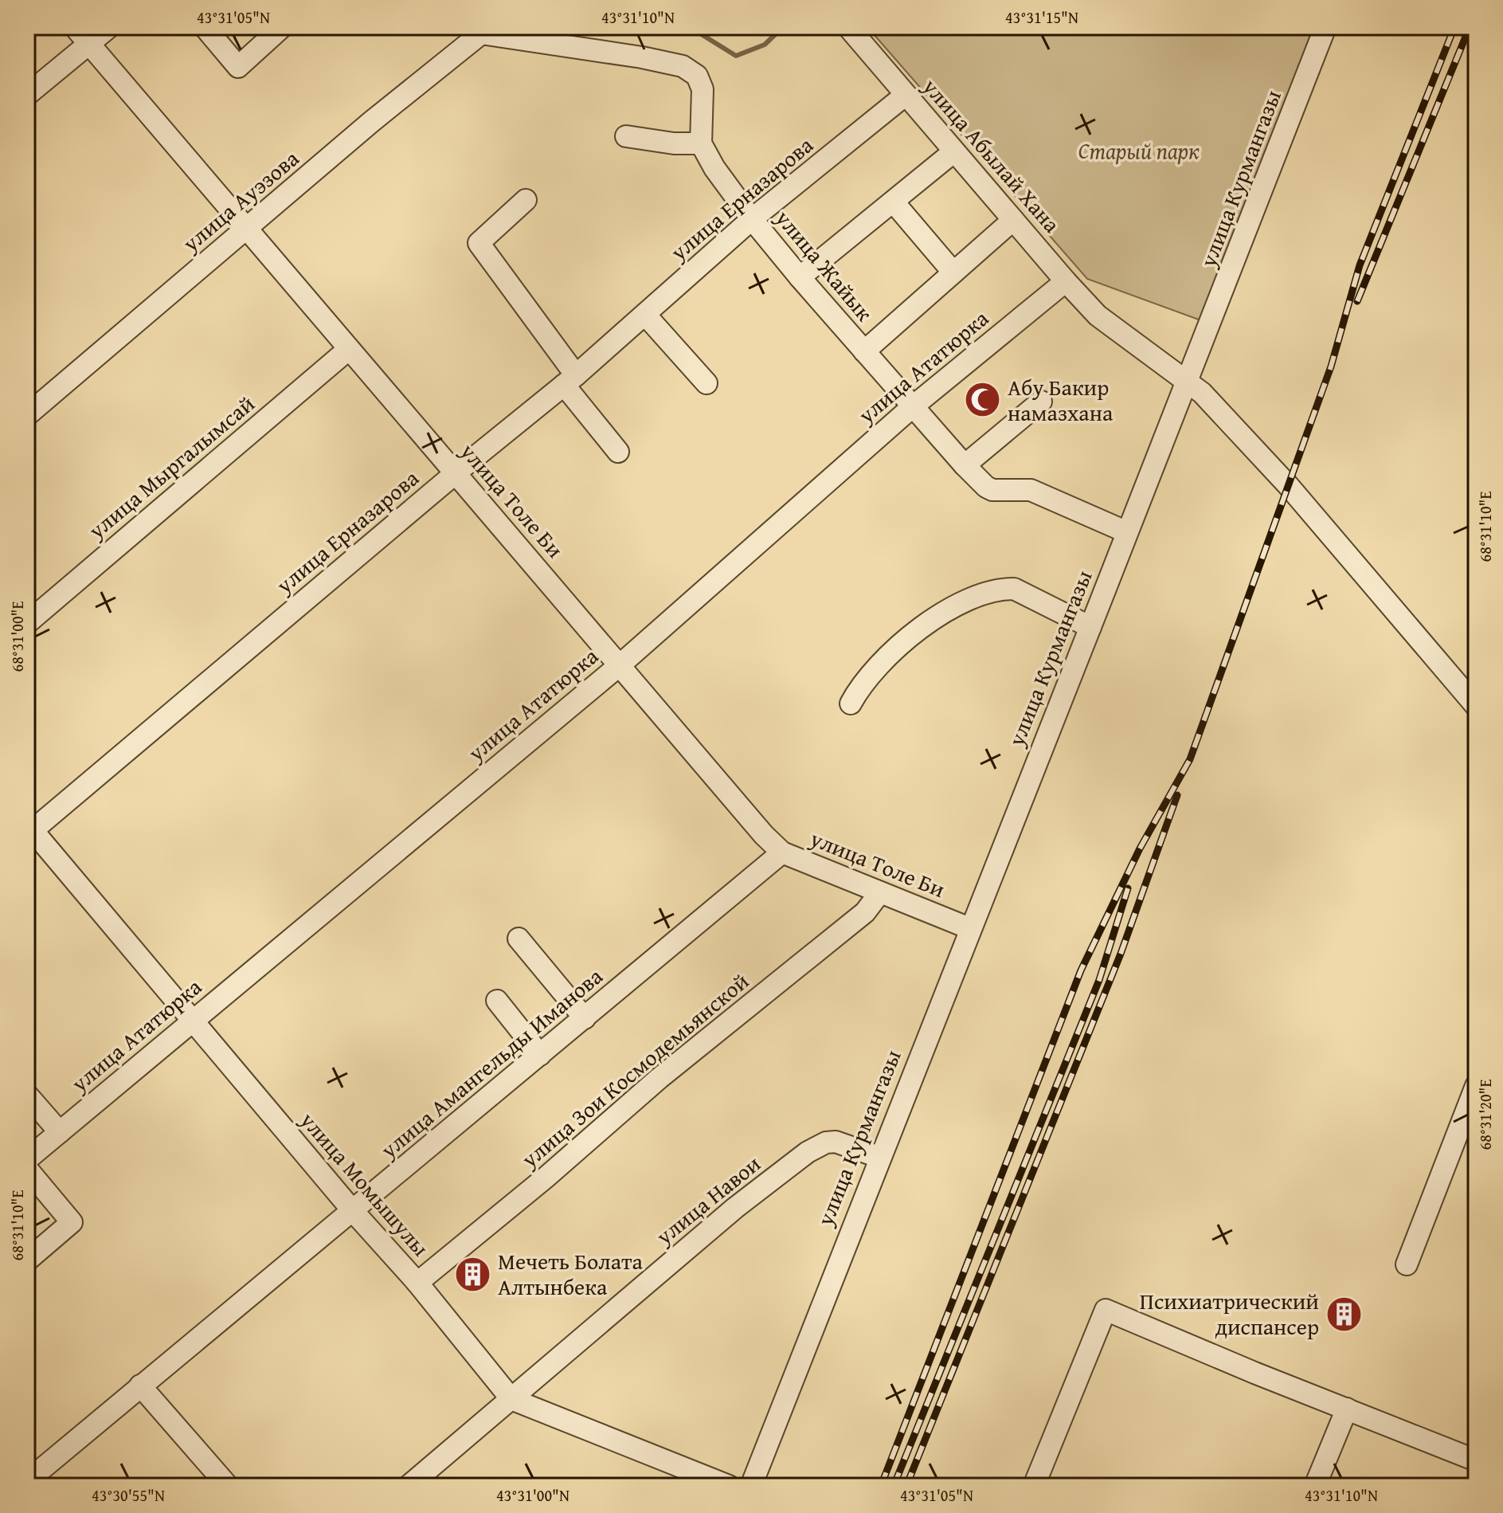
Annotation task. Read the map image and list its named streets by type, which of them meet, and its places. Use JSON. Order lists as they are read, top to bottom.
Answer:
{
  "streets": {
    "street": [
      "улица Абылай Хана",
      "улица Курмангазы",
      "улица Ерназарова",
      "улица Ауэзова",
      "улица Жайык",
      "улица Ататюрка",
      "улица Мыргалымсай",
      "улица Толе Би",
      "улица Амангельды Иманова",
      "улица Зои Космодемьянской",
      "улица Момышулы",
      "улица Навои"
    ]
  },
  "crossings": [
    ["улица Абылай Хана", "улица Курмангазы"],
    ["улица Абылай Хана", "улица Ерназарова"],
    ["улица Абылай Хана", "улица Ататюрка"],
    ["улица Курмангазы", "улица Жайык"],
    ["улица Курмангазы", "улица Толе Би"],
    ["улица Курмангазы", "улица Навои"],
    ["улица Ерназарова", "улица Жайык"],
    ["улица Ерназарова", "улица Толе Би"],
    ["улица Ерназарова", "улица Момышулы"],
    ["улица Ауэзова", "улица Толе Би"],
    ["улица Жайык", "улица Ататюрка"],
    ["улица Ататюрка", "улица Толе Би"],
    ["улица Ататюрка", "улица Момышулы"],
    ["улица Мыргалымсай", "улица Толе Би"],
    ["улица Толе Би", "улица Амангельды Иманова"],
    ["улица Толе Би", "улица Зои Космодемьянской"],
    ["улица Амангельды Иманова", "улица Момышулы"],
    ["улица Зои Космодемьянской", "улица Момышулы"],
    ["улица Момышулы", "улица Навои"]
  ],
  "parks": ["Старый парк"],
  "places": {
    "mosque": ["Абу Бакир намазхана"],
    "building": ["Мечеть Болата Алтынбека", "Психиатрический диспансер"]
  },
  "coordinates": [
    "43°31'05\"N",
    "43°31'10\"N",
    "43°31'15\"N",
    "68°31'10\"E",
    "68°31'00\"E",
    "68°31'20\"E",
    "43°30'55\"N",
    "43°31'00\"N"
  ]
}
